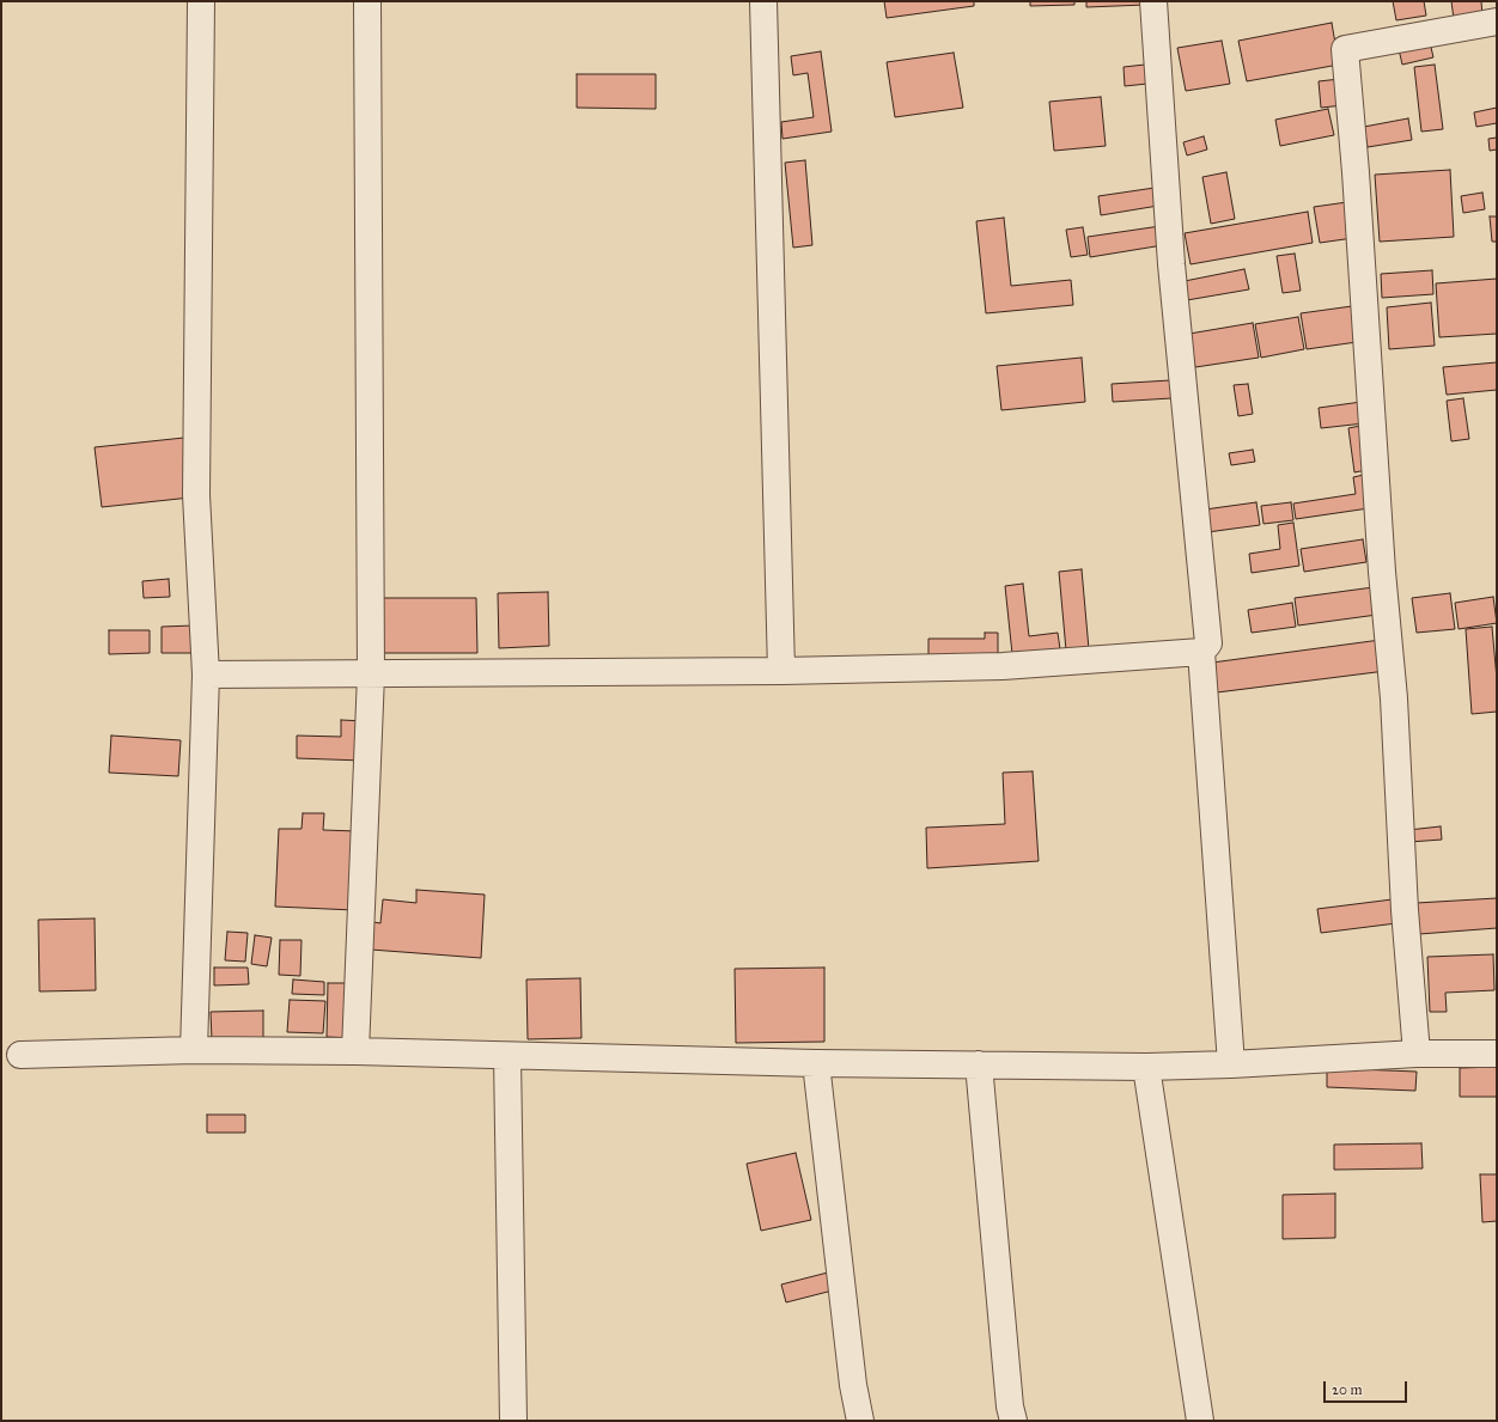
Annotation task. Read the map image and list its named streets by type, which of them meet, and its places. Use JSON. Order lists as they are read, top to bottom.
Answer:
{
  "scale_bar": "20 m"
}
